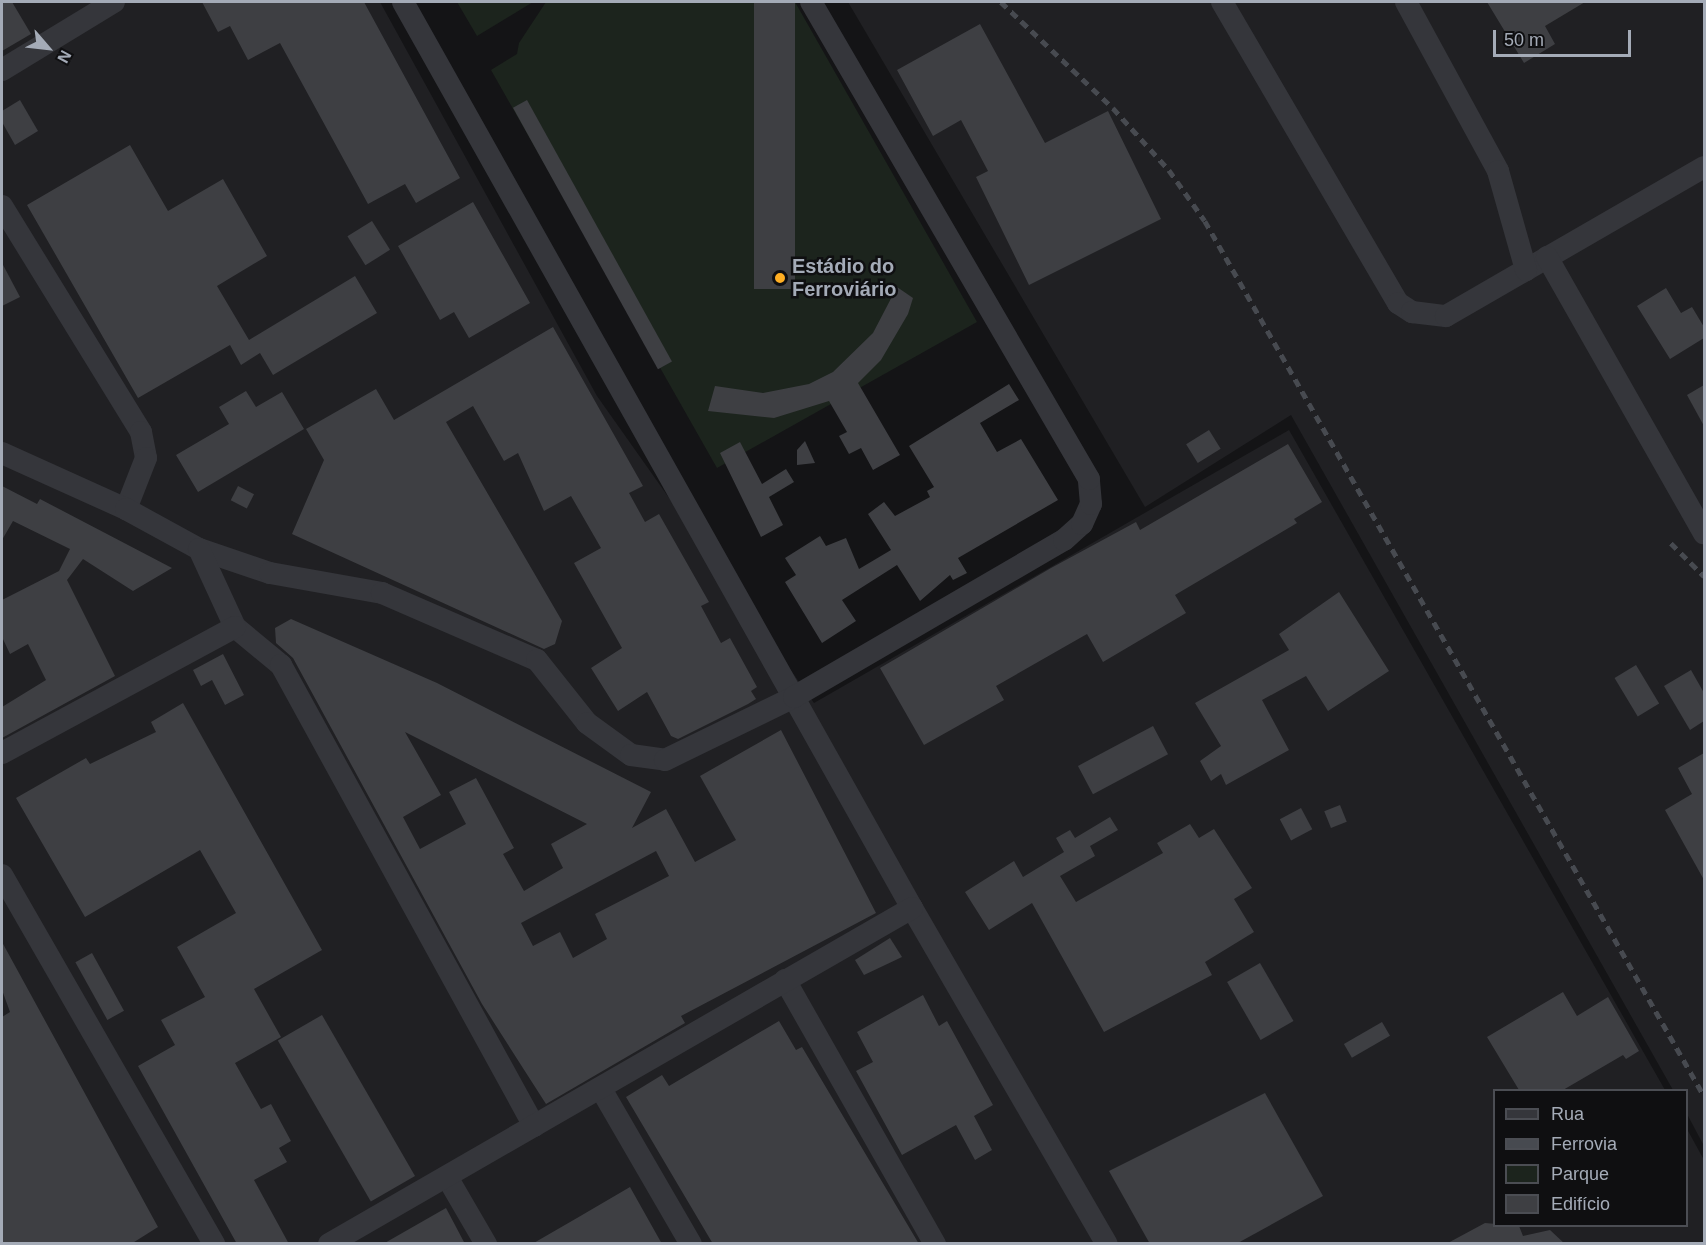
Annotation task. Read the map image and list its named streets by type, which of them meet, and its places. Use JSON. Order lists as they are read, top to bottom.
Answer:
{
  "places": ["Estádio do Ferroviário"],
  "legend": [
    "Rua",
    "Ferrovia",
    "Parque",
    "Edifício"
  ],
  "scale_bar": "50 m",
  "north": "bottom right"
}
